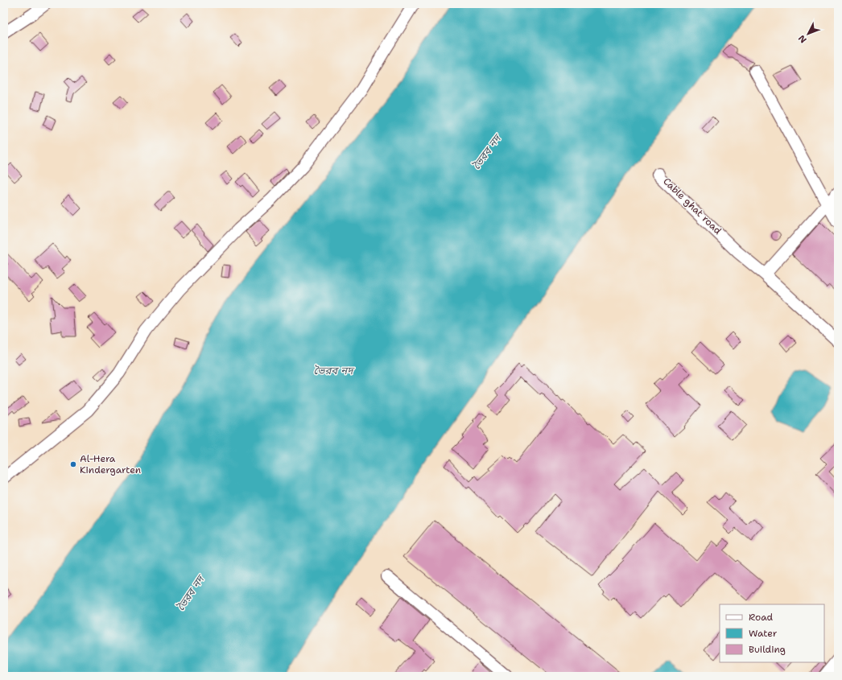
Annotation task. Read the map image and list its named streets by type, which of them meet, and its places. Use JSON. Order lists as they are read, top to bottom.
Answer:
{
  "streets": {
    "street": ["Cable ghat road"]
  },
  "water": ["ভৈরব নদ"],
  "places": ["Al-Hera Kindergarten"],
  "legend": ["Road", "Water", "Building"],
  "north": "bottom left"
}
